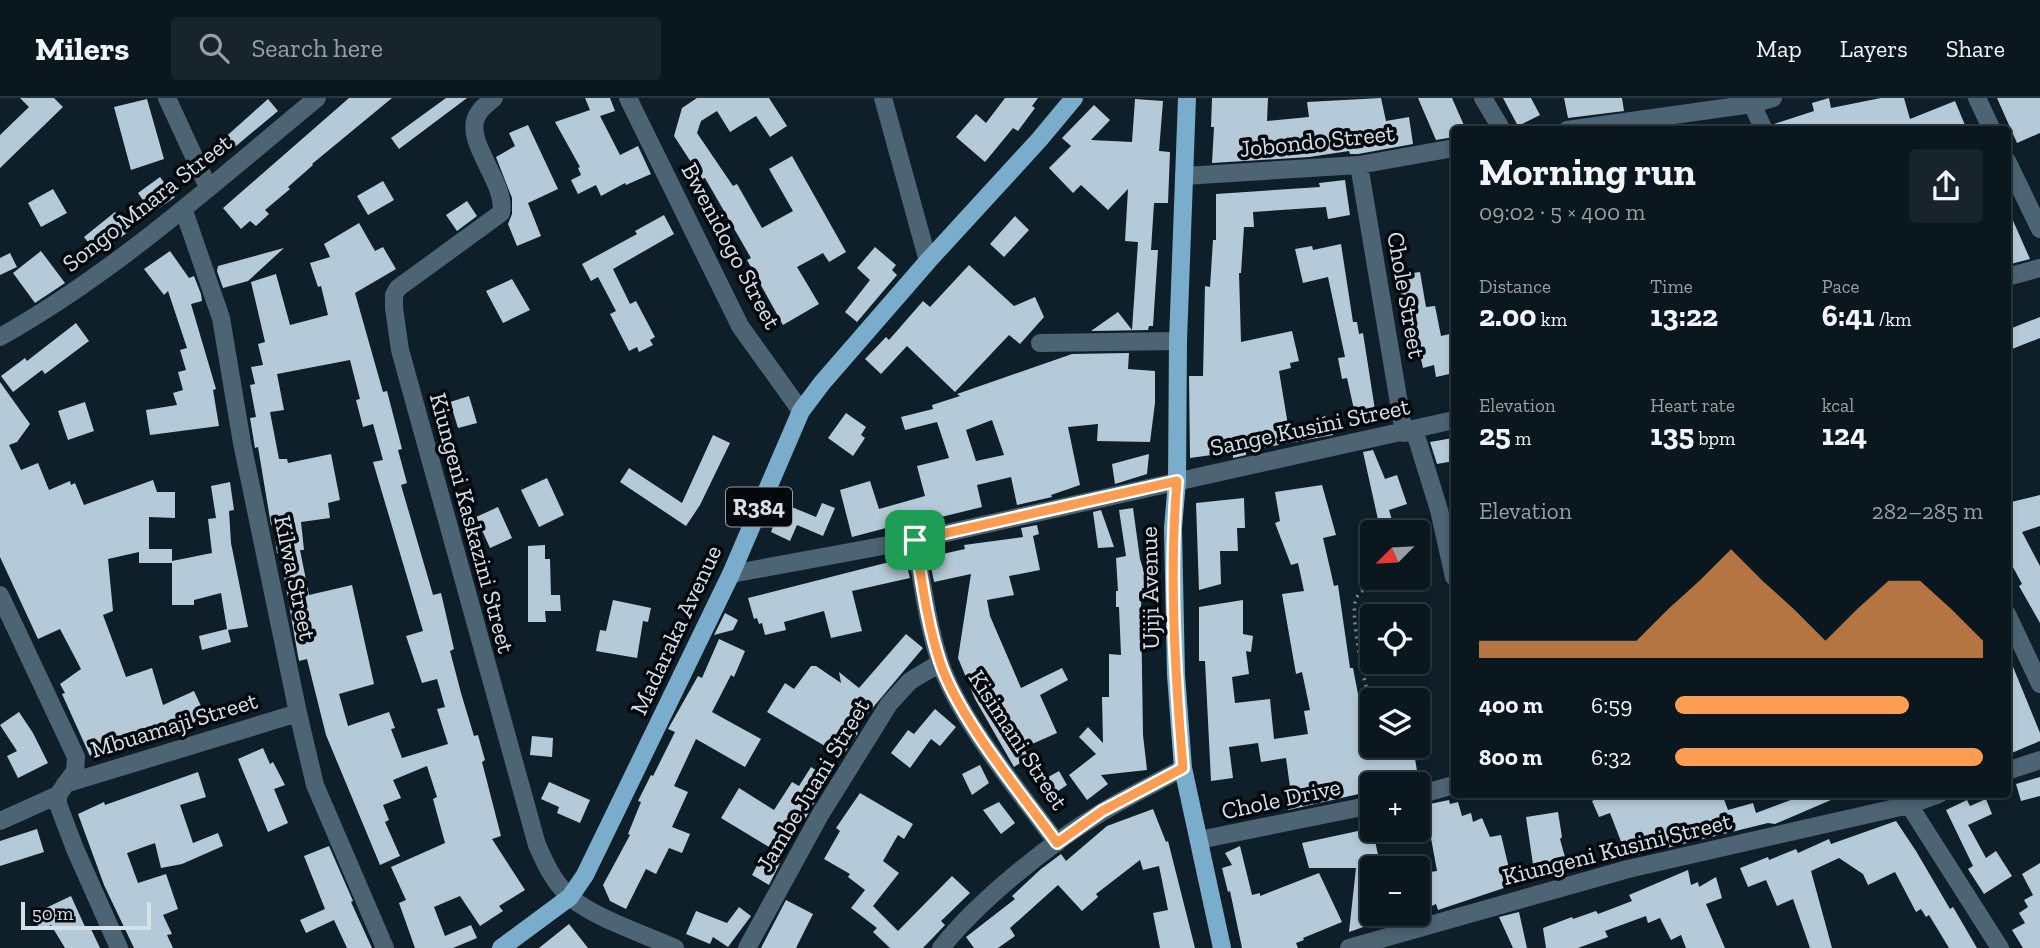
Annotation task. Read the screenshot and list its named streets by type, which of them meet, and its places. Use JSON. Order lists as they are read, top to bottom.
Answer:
{
  "streets": {
    "main road": ["R384", "Ujiji Avenue", "Madaraka Avenue"],
    "street": [
      "Jobondo Street",
      "Songo Mnara Street",
      "Bwenidogo Street",
      "Chole Street",
      "Sange Kusini Street",
      "Kiungeni Kaskazini Street",
      "Kilwa Street",
      "Mbuamaji Street",
      "Kisimani Street",
      "Jambe Juani Street",
      "Chole Drive",
      "Kiungeni Kusini Street"
    ]
  },
  "crossings": [
    ["Jobondo Street", "Chole Street"],
    ["Jobondo Street", "Ujiji Avenue"],
    ["Songo Mnara Street", "Kilwa Street"],
    ["Bwenidogo Street", "Madaraka Avenue"],
    ["Chole Street", "Sange Kusini Street"],
    ["Sange Kusini Street", "Ujiji Avenue"],
    ["Sange Kusini Street", "Madaraka Avenue"],
    ["Sange Kusini Street", "Kisimani Street"],
    ["Kiungeni Kaskazini Street", "Madaraka Avenue"],
    ["Kilwa Street", "Mbuamaji Street"],
    ["Ujiji Avenue", "Chole Drive"],
    ["Kisimani Street", "Jambe Juani Street"]
  ],
  "scale_bar": "50 m",
  "north": "bottom left",
  "page": {
    "header": "Milers",
    "search": "Search here",
    "nav": ["Map", "Layers", "Share"],
    "heading": ["Morning run", "09:02 · 5 × 400 m"],
    "stats": [
      ["Distance", "2.00 km"],
      ["Time", "13:22"],
      ["Pace", "6:41 /km"],
      ["Elevation", "25 m"],
      ["Heart rate", "135 bpm"],
      ["kcal", "124"]
    ],
    "chart": ["Elevation", "282–285 m"],
    "map_buttons": ["+", "−"],
    "list": [
      {
        "name": "400 m",
        "note": "6:59"
      },
      {
        "name": "800 m",
        "note": "6:32"
      }
    ],
    "scale": "50 m"
  }
}
